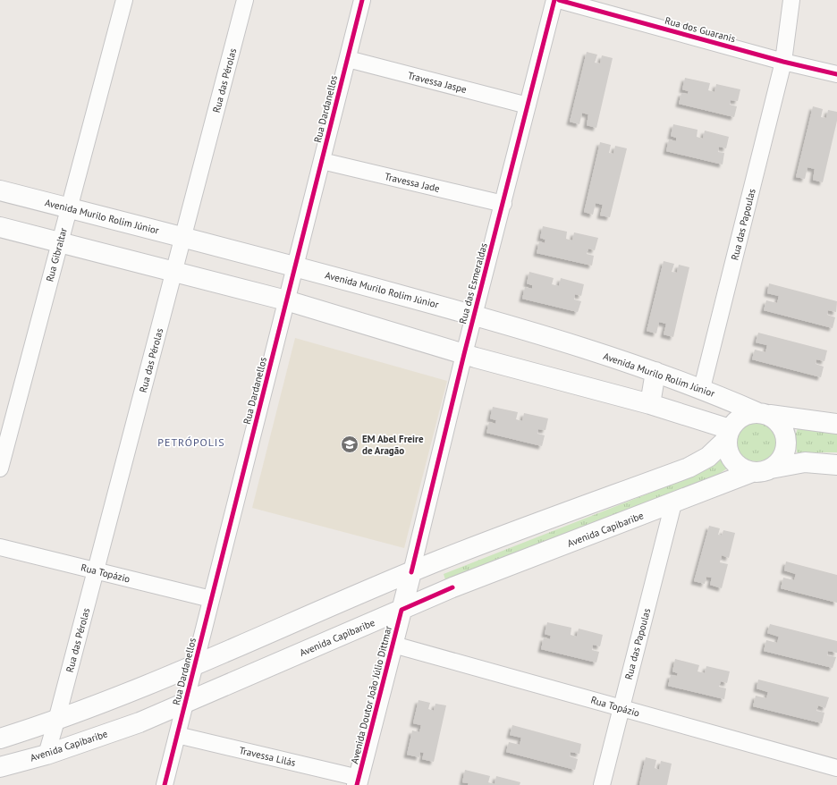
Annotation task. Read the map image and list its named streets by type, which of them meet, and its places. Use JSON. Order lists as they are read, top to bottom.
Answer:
{
  "streets": {
    "main road": [
      "Avenida Murilo Rolim Júnior",
      "Rua das Esmeraldas",
      "Avenida Capibaribe",
      "Avenida Doutor João Júlio Dittmar"
    ],
    "street": [
      "Rua dos Guaranis",
      "Rua das Pérolas",
      "Travessa Jaspe",
      "Rua Dardanellos",
      "Travessa Jade",
      "Rua das Papoulas",
      "Rua Gibraltar",
      "Rua Topázio",
      "Travessa Lilás"
    ]
  },
  "crossings": [
    ["Rua dos Guaranis", "Rua das Papoulas"],
    ["Rua das Pérolas", "Avenida Murilo Rolim Júnior"],
    ["Rua das Pérolas", "Avenida Capibaribe"],
    ["Rua das Pérolas", "Rua Topázio"],
    ["Travessa Jaspe", "Rua Dardanellos"],
    ["Travessa Jaspe", "Rua das Esmeraldas"],
    ["Rua Dardanellos", "Travessa Jade"],
    ["Rua Dardanellos", "Avenida Murilo Rolim Júnior"],
    ["Rua Dardanellos", "Avenida Capibaribe"],
    ["Rua Dardanellos", "Rua Topázio"],
    ["Rua Dardanellos", "Travessa Lilás"],
    ["Travessa Jade", "Rua das Esmeraldas"],
    ["Avenida Murilo Rolim Júnior", "Rua das Papoulas"],
    ["Avenida Murilo Rolim Júnior", "Rua Gibraltar"],
    ["Avenida Murilo Rolim Júnior", "Rua das Esmeraldas"],
    ["Avenida Murilo Rolim Júnior", "Avenida Capibaribe"],
    ["Rua das Papoulas", "Avenida Capibaribe"],
    ["Rua das Papoulas", "Rua Topázio"],
    ["Rua das Esmeraldas", "Avenida Capibaribe"],
    ["Rua das Esmeraldas", "Avenida Doutor João Júlio Dittmar"],
    ["Avenida Capibaribe", "Avenida Doutor João Júlio Dittmar"],
    ["Rua Topázio", "Avenida Doutor João Júlio Dittmar"],
    ["Avenida Doutor João Júlio Dittmar", "Travessa Lilás"]
  ],
  "districts": ["PETRÓPOLIS"],
  "places": {
    "school or university": ["EM Abel Freire de Aragão"]
  }
}
